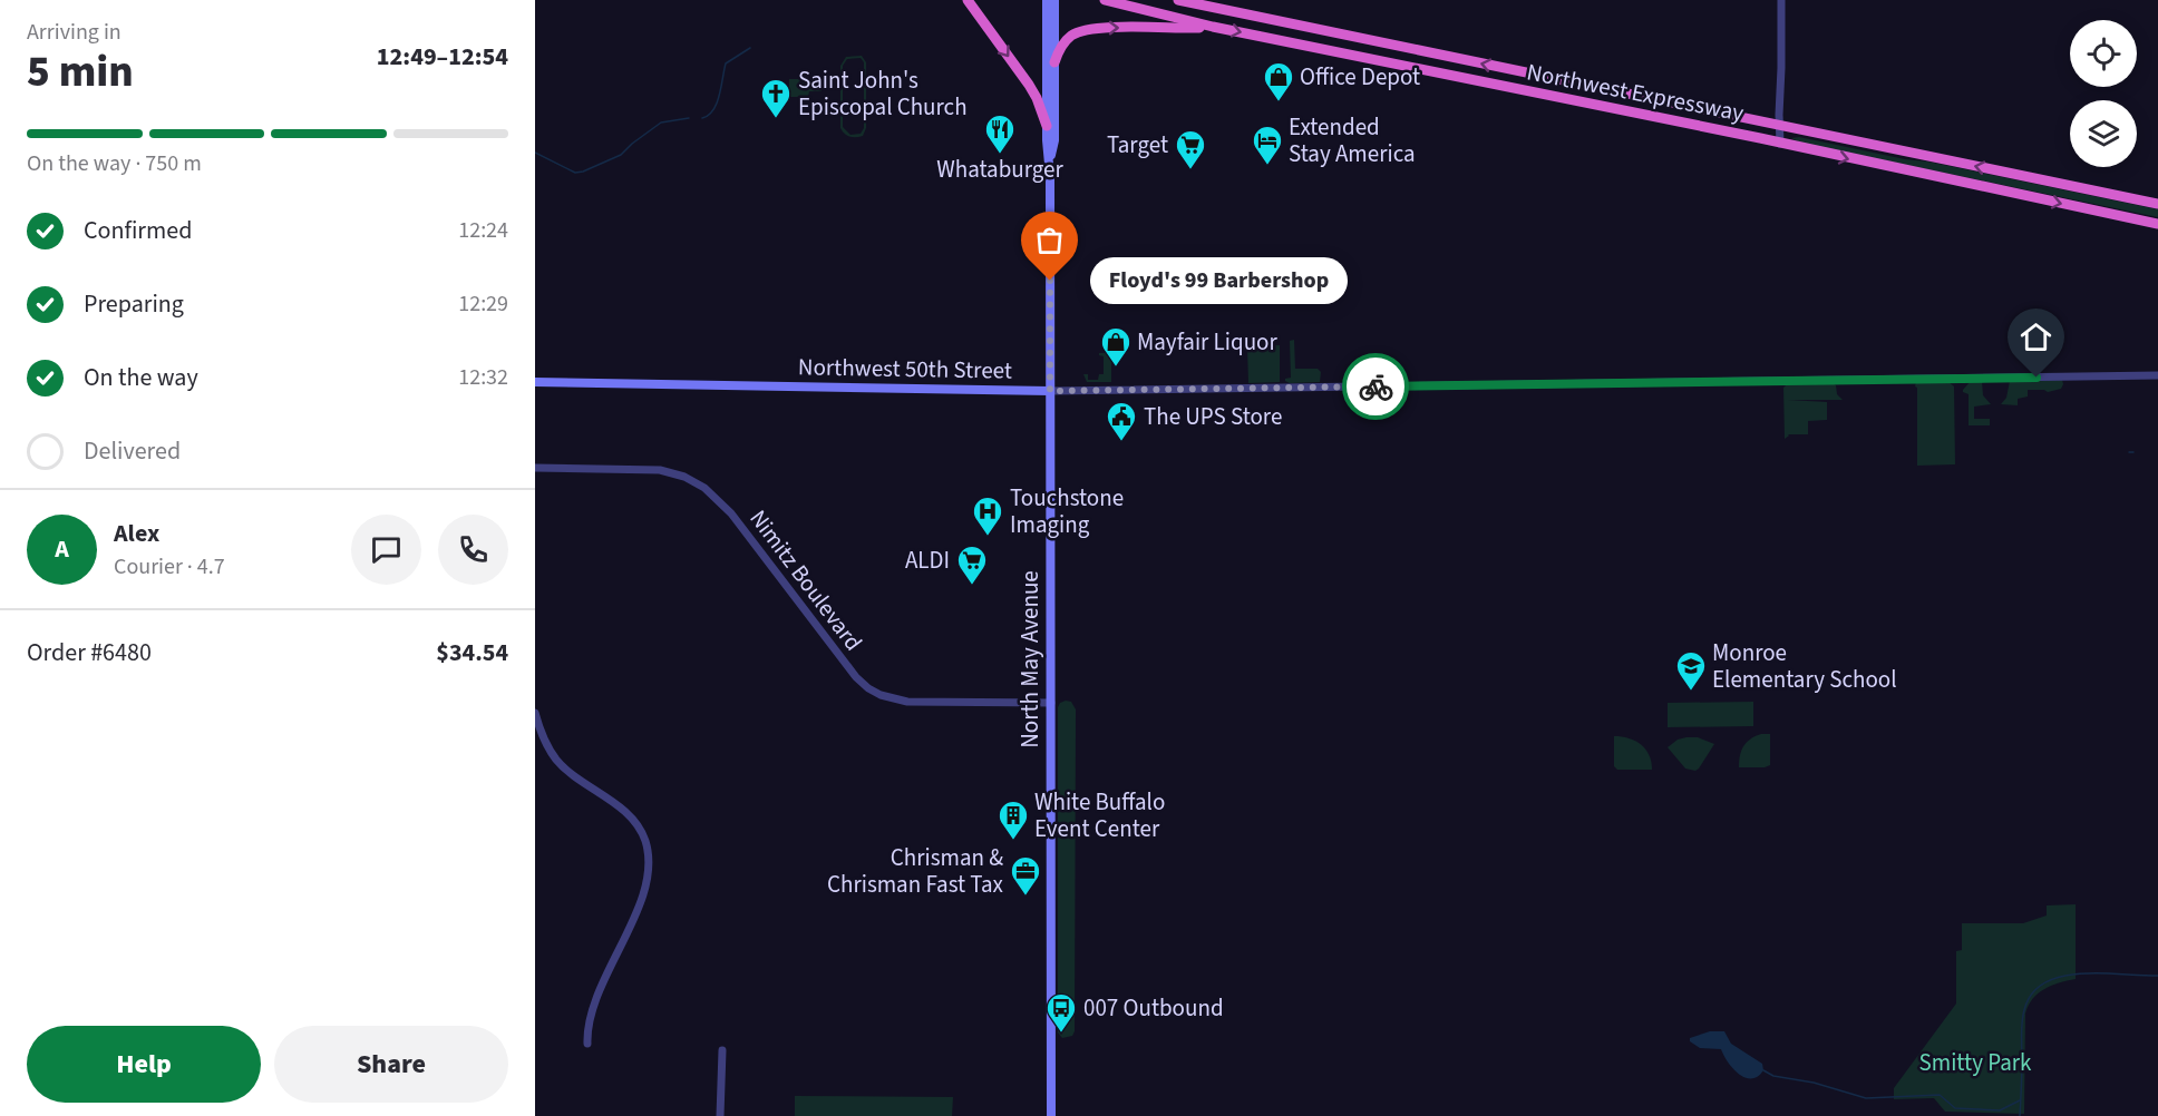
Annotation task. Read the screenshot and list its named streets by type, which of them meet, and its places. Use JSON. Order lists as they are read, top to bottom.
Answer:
{
  "streets": {
    "highway": ["Northwest Expressway"],
    "main road": ["Northwest 50th Street", "North May Avenue"],
    "street": ["Nimitz Boulevard"]
  },
  "crossings": [
    ["Northwest 50th Street", "North May Avenue"],
    ["Nimitz Boulevard", "North May Avenue"]
  ],
  "parks": ["Smitty Park"],
  "places": {
    "shop": ["Office Depot", "Mayfair Liquor"],
    "church": ["Saint John's Episcopal Church"],
    "restaurant": ["Whataburger"],
    "hotel": ["Extended Stay America"],
    "supermarket": ["Target", "ALDI"],
    "other": ["Floyd's 99 Barbershop"],
    "public building": ["The UPS Store"],
    "hospital": ["Touchstone Imaging"],
    "school or university": ["Monroe Elementary School"],
    "building": ["White Buffalo Event Center"],
    "office": ["Chrisman & Chrisman Fast Tax"],
    "bus stop": ["007 Outbound"]
  },
  "page": {
    "heading": ["5 min", "Arriving in", "12:49–12:54"],
    "panel": [
      "Alex",
      "Courier · 4.7",
      "Order #6480",
      "$34.54"
    ],
    "bar": "On the way · 750 m",
    "list": [
      ["Confirmed", "12:24"],
      ["Preparing", "12:29"],
      ["On the way", "12:32"],
      "Delivered"
    ],
    "bubble": "Floyd's 99 Barbershop",
    "round": "A",
    "buttons": ["Help", "Share"]
  }
}
